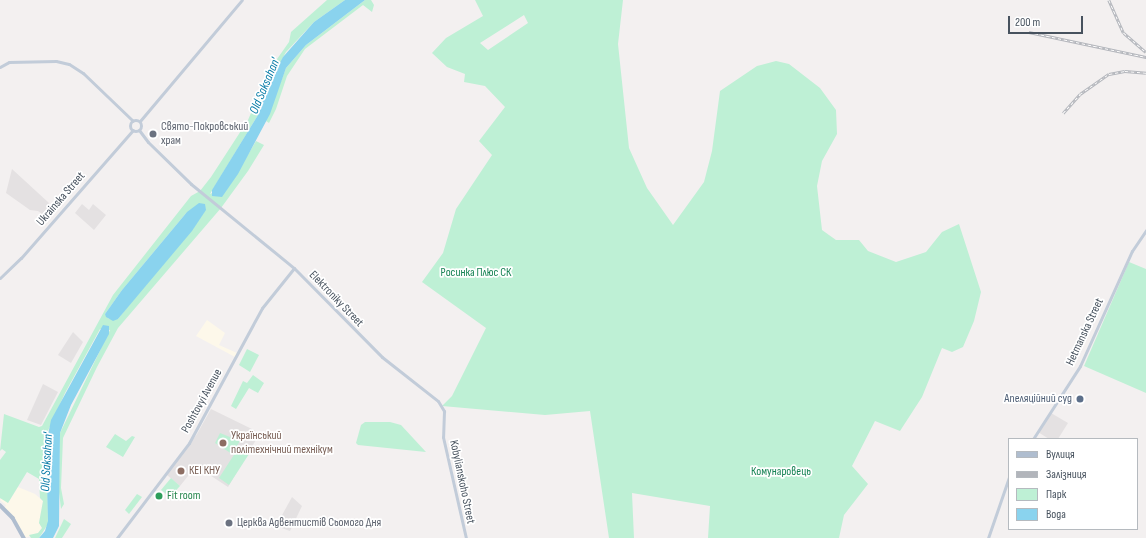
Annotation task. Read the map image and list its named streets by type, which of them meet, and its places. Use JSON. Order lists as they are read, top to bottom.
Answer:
{
  "streets": {
    "main road": [
      "Ukrainska Street",
      "Elektroniky Street",
      "Hetmanska Street",
      "Poshtovyi Avenue",
      "Kobylianskoho Street"
    ]
  },
  "crossings": [
    ["Ukrainska Street", "Elektroniky Street"],
    ["Elektroniky Street", "Poshtovyi Avenue"],
    ["Elektroniky Street", "Kobylianskoho Street"]
  ],
  "water": ["Old Saksahan'"],
  "parks": ["Росинка Плюс СК", "Комунаровець"],
  "places": [
    "Свято-Покровський храм",
    "Апеляційний суд",
    "Український політехнічний технікум",
    "КЕІ КНУ",
    "Fit room",
    "Церква Адвентистів Сьомого Дня"
  ],
  "legend": [
    "Вулиця",
    "Залізниця",
    "Парк",
    "Вода"
  ],
  "scale_bar": "200 m"
}
